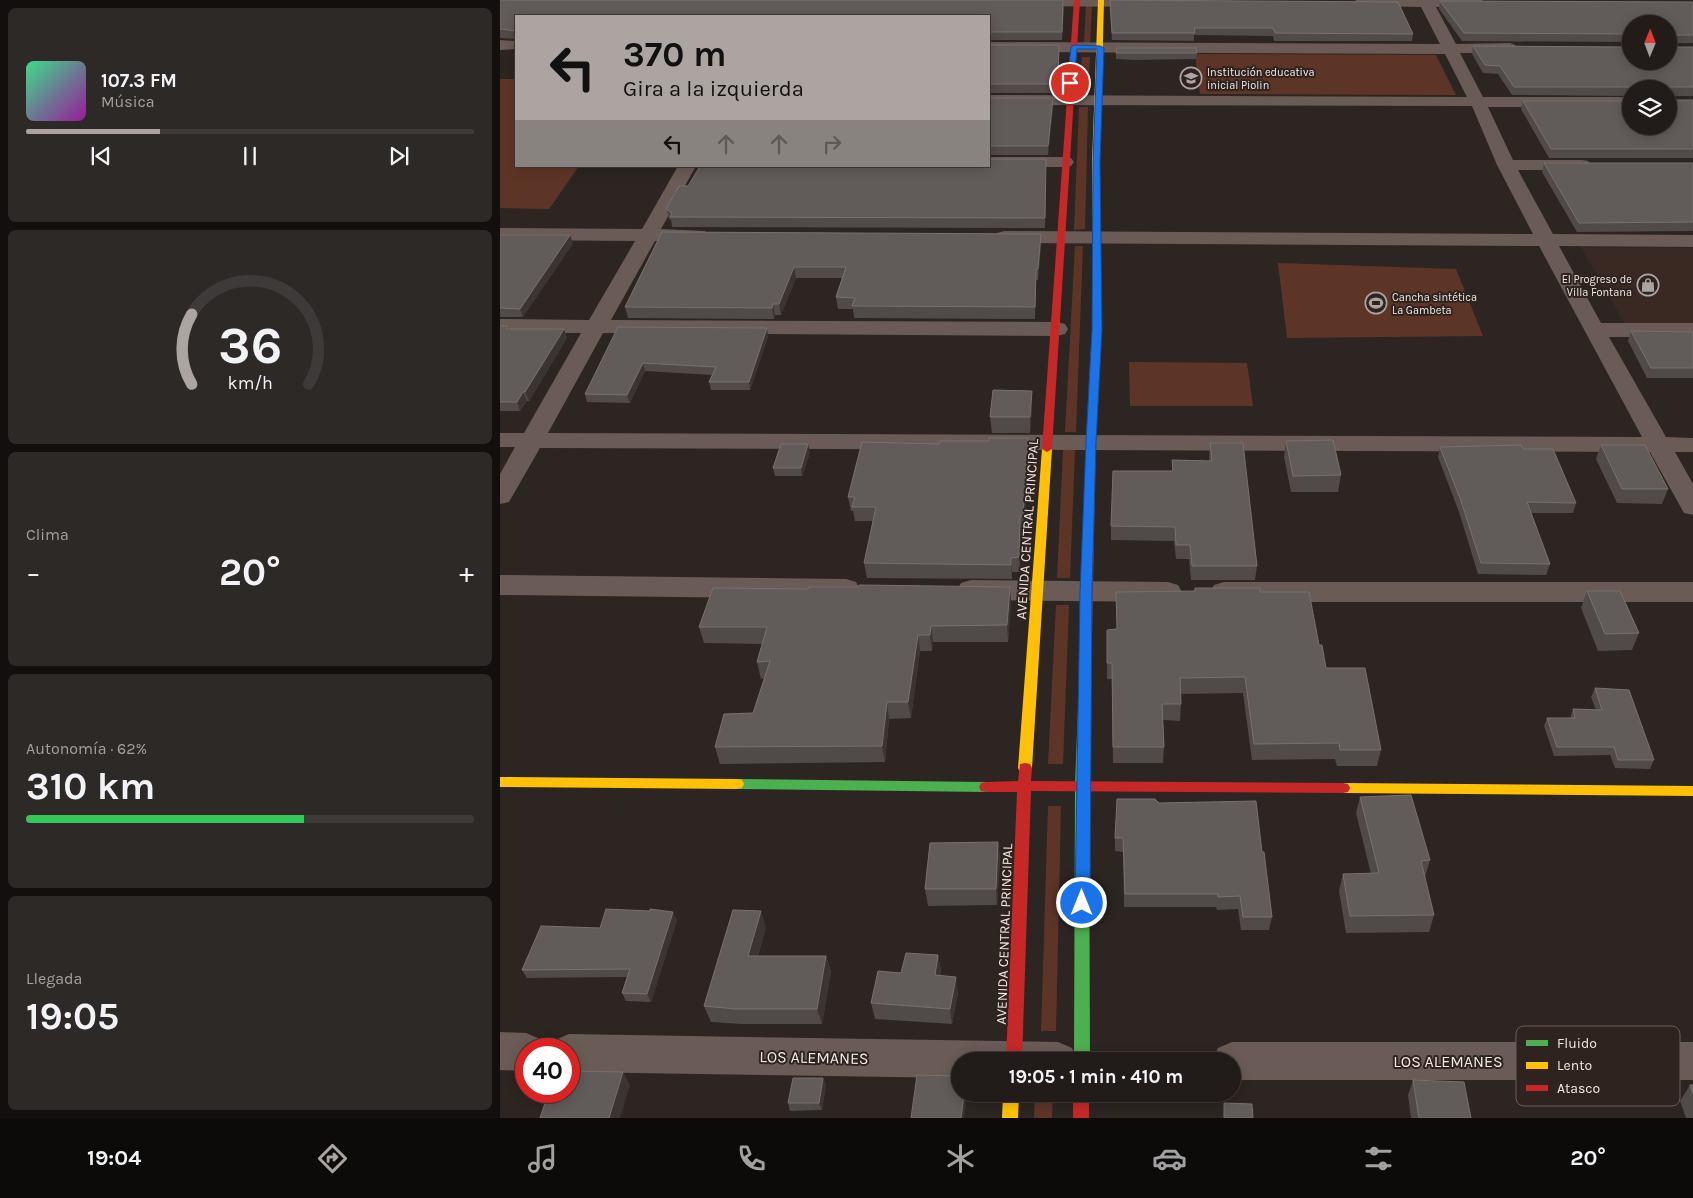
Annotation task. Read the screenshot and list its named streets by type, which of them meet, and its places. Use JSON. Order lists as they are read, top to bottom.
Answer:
{
  "streets": {
    "street": ["AVENIDA CENTRAL PRINCIPAL", "LOS ALEMANES"]
  },
  "places": {
    "school or university": ["Institución educativa inicial Piolin"],
    "shop": ["El Progreso de Villa Fontana"],
    "sports": ["Cancha sintética La Gambeta"]
  },
  "legend": ["Fluido", "Lento", "Atasco"],
  "north": "top",
  "page": {
    "turn": ["370 m", "Gira a la izquierda"],
    "song": ["107.3 FM", "Música"],
    "tile": [
      "Clima",
      ["Autonomía · 62%", "310 km"],
      ["Llegada", "19:05"]
    ],
    "heat": ["−", "20°", "+"],
    "limit": "40",
    "trip": "19:05 · 1 min · 410 m",
    "tabs": ["19:04", "20°"],
    "gauge": ["36", "km/h"]
  }
}
